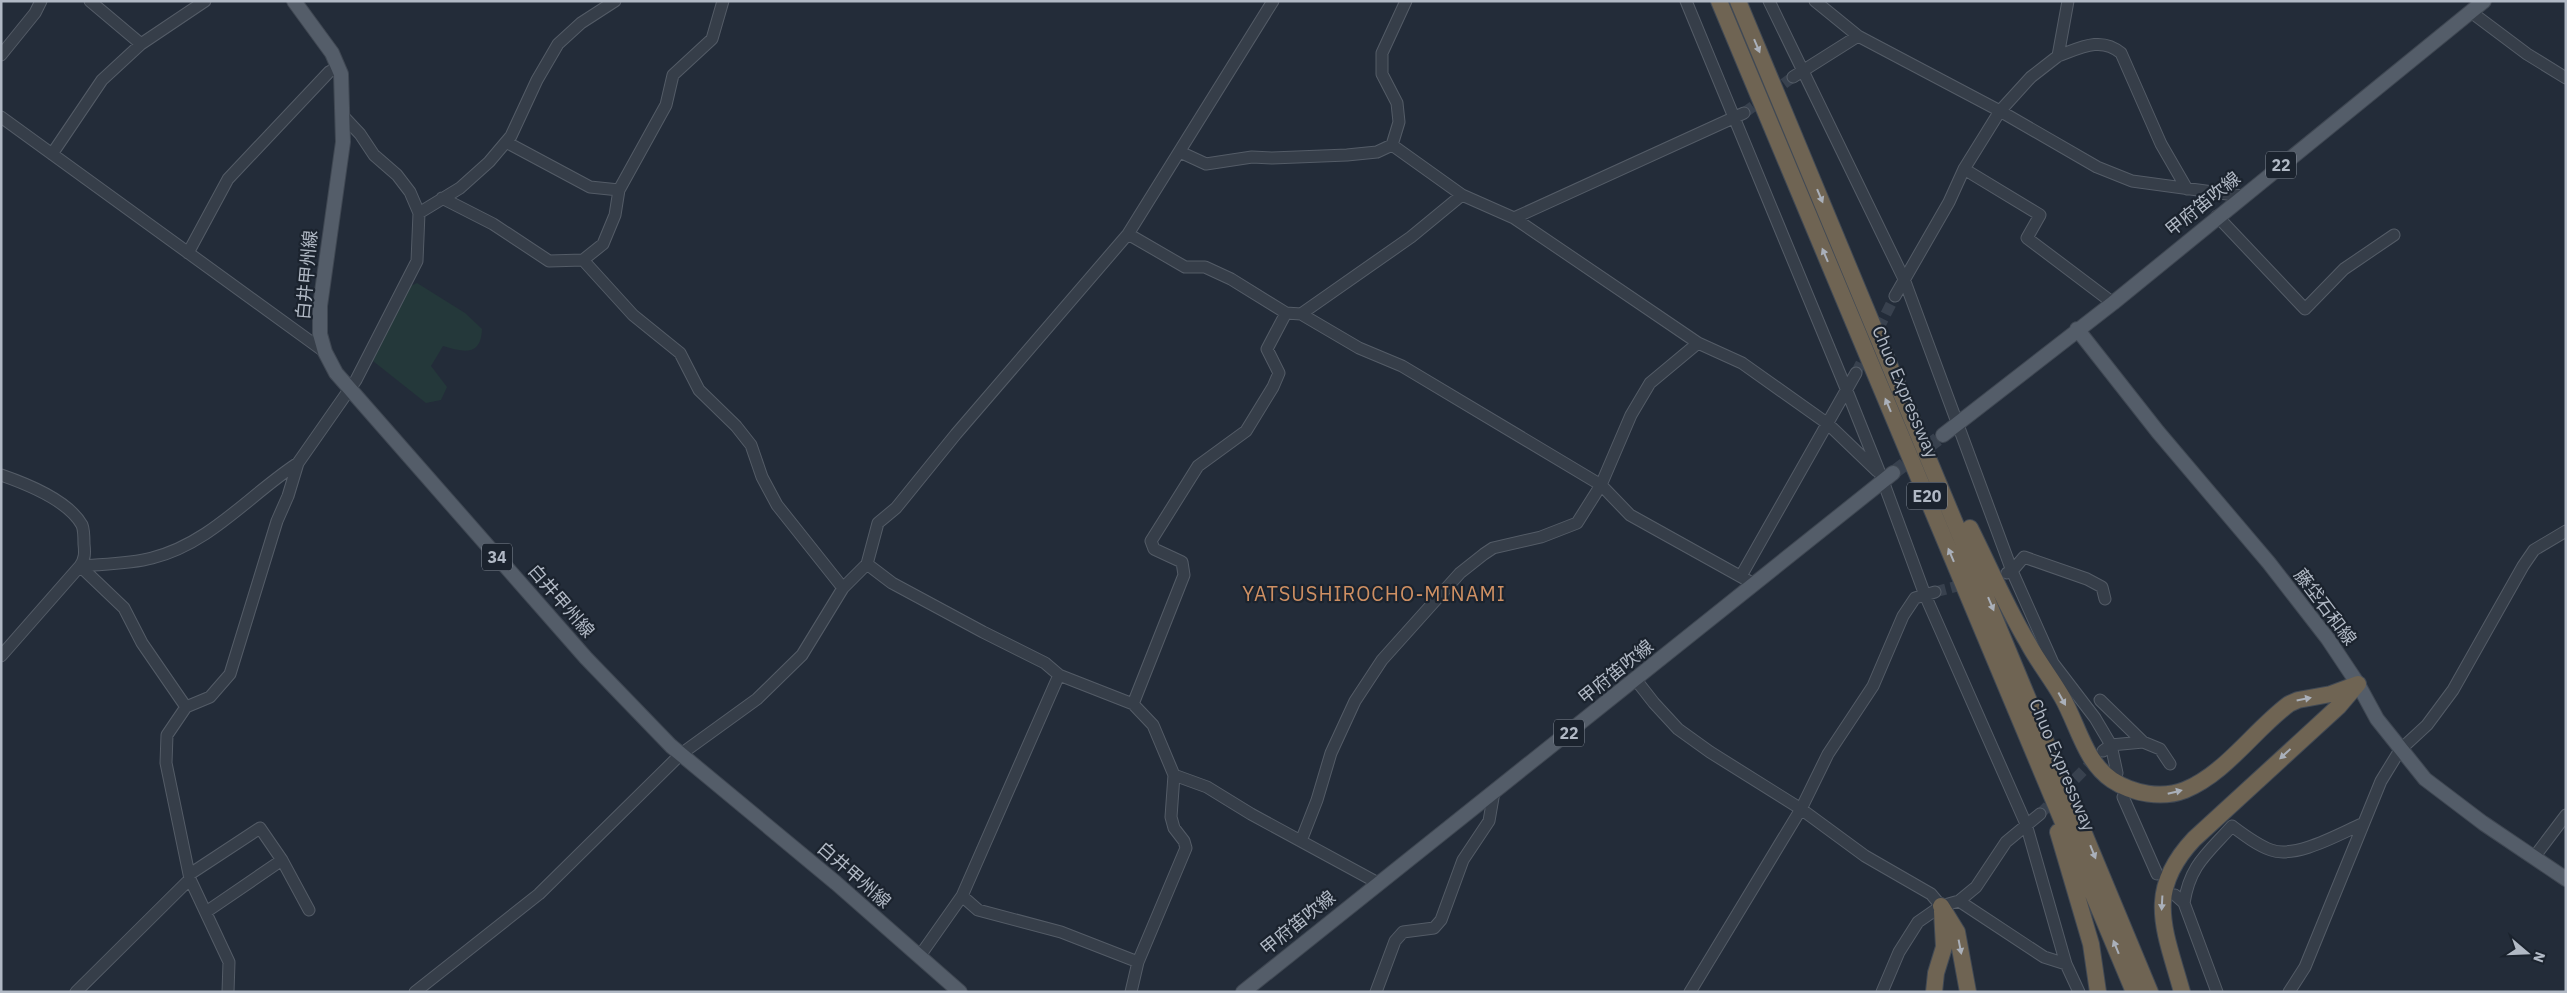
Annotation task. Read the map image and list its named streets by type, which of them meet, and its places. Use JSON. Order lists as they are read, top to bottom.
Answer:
{
  "streets": {
    "highway": ["Chuo Expressway", "E20"],
    "main road": [
      "22",
      "甲府笛吹線",
      "白井甲州線",
      "34",
      "藤垈石和線"
    ]
  },
  "crossings": [
    ["甲府笛吹線", "藤垈石和線"]
  ],
  "districts": ["YATSUSHIROCHO-MINAMI"],
  "north": "right"
}
